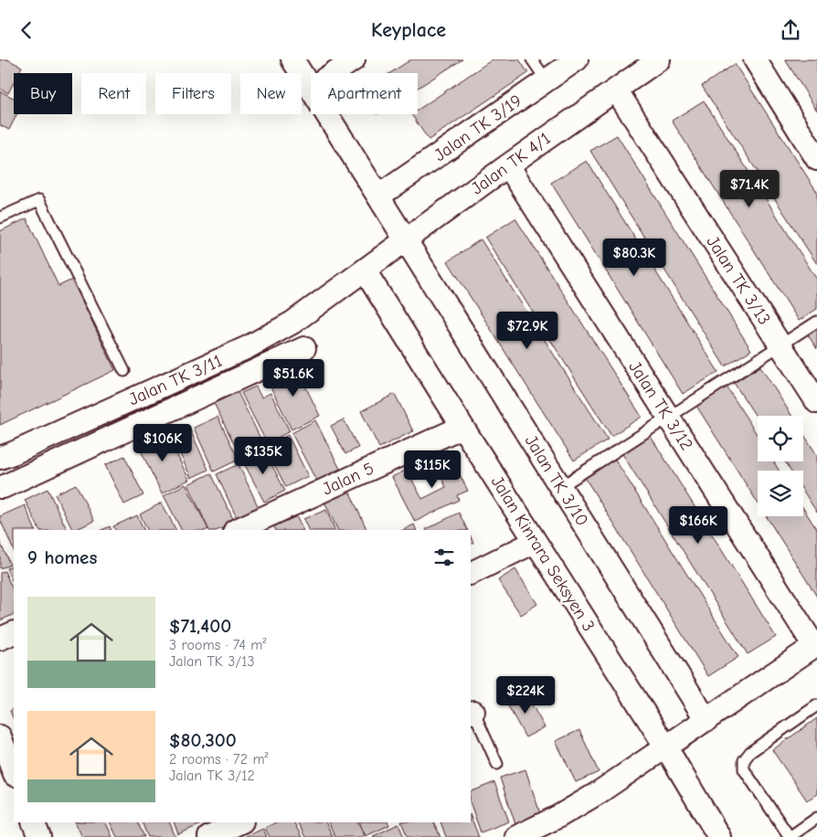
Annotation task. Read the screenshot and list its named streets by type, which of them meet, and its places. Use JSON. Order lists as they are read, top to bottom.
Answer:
{
  "streets": {
    "street": [
      "Jalan TK 3/19",
      "Jalan TK 4/1",
      "Jalan TK 3/13",
      "Jalan TK 3/11",
      "Jalan TK 3/12",
      "Jalan 5",
      "Jalan TK 3/10",
      "Jalan Kinrara Seksyen 3"
    ]
  },
  "crossings": [
    ["Jalan TK 3/19", "Jalan TK 3/10"],
    ["Jalan TK 4/1", "Jalan TK 3/13"],
    ["Jalan TK 4/1", "Jalan TK 3/11"],
    ["Jalan TK 4/1", "Jalan TK 3/12"],
    ["Jalan TK 4/1", "Jalan TK 3/10"],
    ["Jalan TK 4/1", "Jalan Kinrara Seksyen 3"],
    ["Jalan TK 3/11", "Jalan Kinrara Seksyen 3"],
    ["Jalan 5", "Jalan Kinrara Seksyen 3"]
  ],
  "page": {
    "header": "Keyplace",
    "chip": [
      "Buy",
      "Rent",
      "Filters",
      "New",
      "Apartment"
    ],
    "price": [
      "$71.4K",
      "$80.3K",
      "$72.9K",
      "$51.6K",
      "$106K",
      "$135K",
      "$115K",
      "$166K",
      "$224K"
    ],
    "heading": "9 homes",
    "list": [
      {
        "name": "$71,400",
        "note": "3 rooms · 74 m² · Jalan TK 3/13"
      },
      {
        "name": "$80,300",
        "note": "2 rooms · 72 m² · Jalan TK 3/12"
      }
    ]
  }
}
